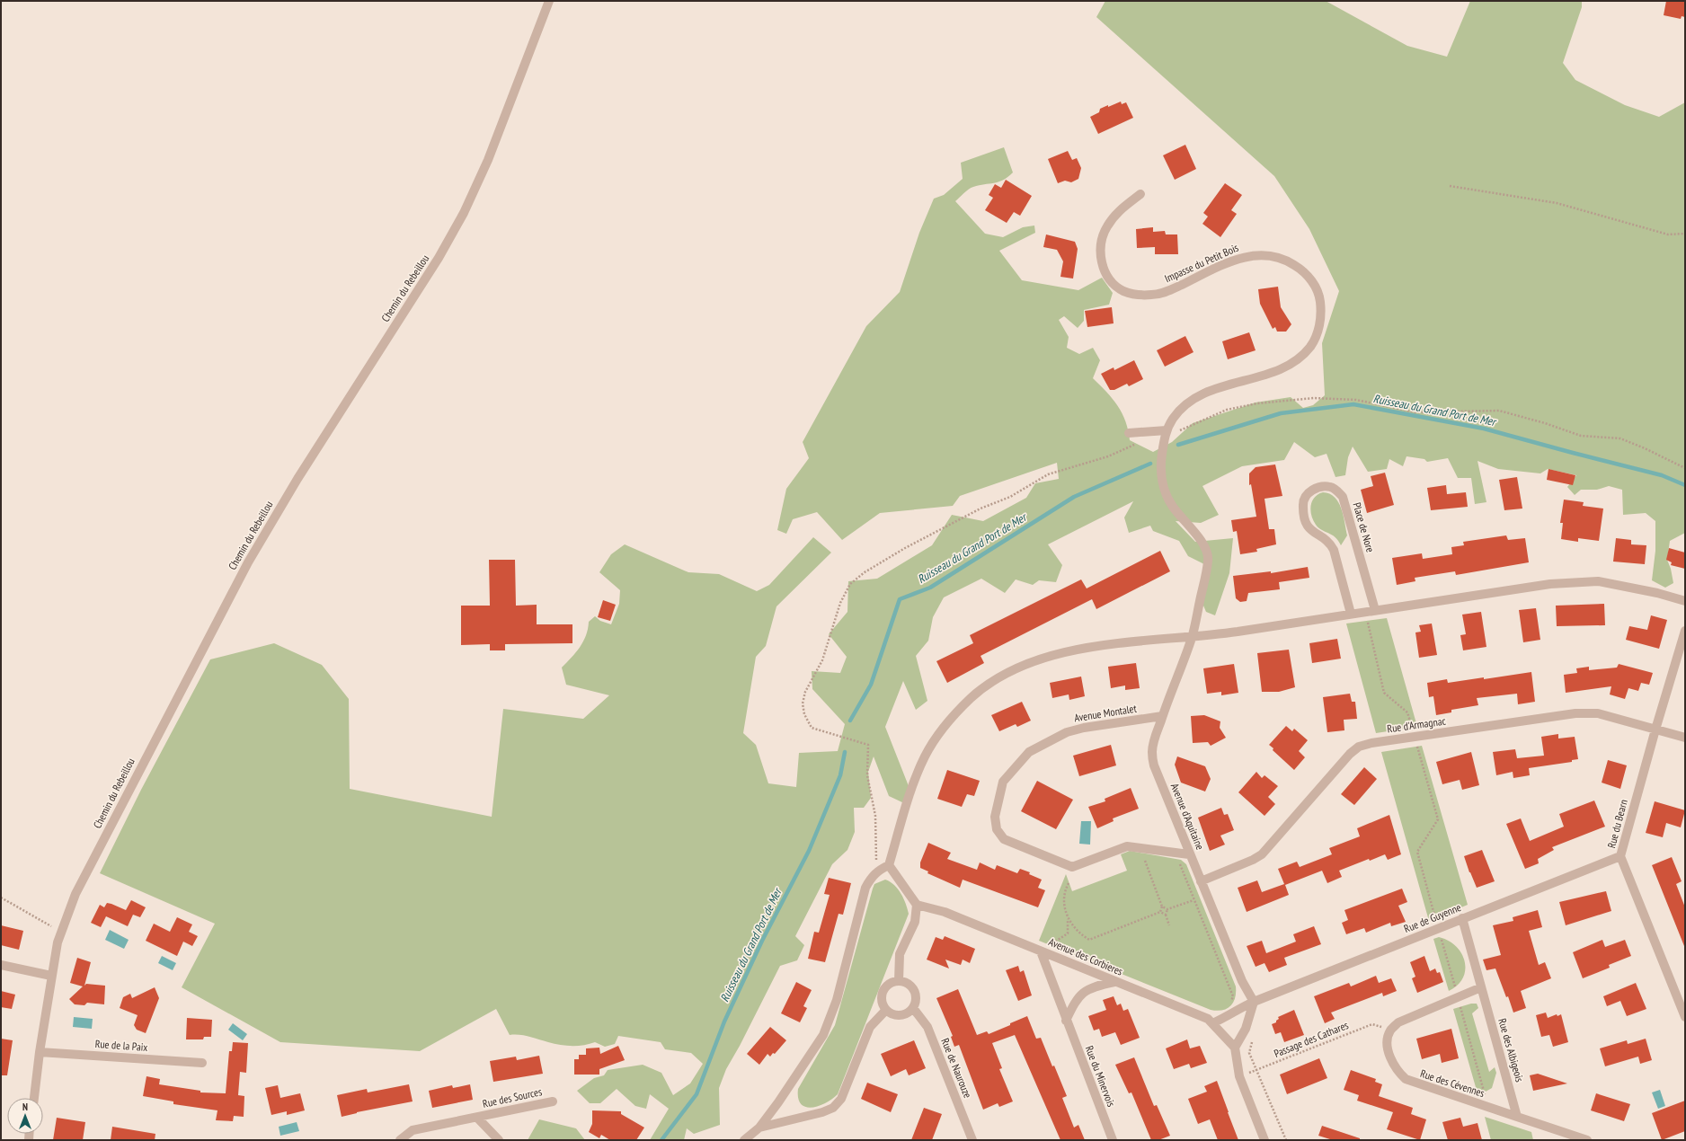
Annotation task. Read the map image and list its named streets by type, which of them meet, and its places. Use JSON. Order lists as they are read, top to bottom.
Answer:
{
  "streets": {
    "street": [
      "Impasse du Petit Bois",
      "Chemin du Rebeillou",
      "Place de Nore",
      "Avenue Montalet",
      "Rue d'Armagnac",
      "Avenue d'Aquitaine",
      "Rue du Bearn",
      "Rue de Guyenne",
      "Avenue des Corbieres",
      "Rue de la Paix",
      "Rue des Albigeois",
      "Rue de Naurouze",
      "Rue du Minervois",
      "Rue des Cévennes",
      "Rue des Sources"
    ],
    "path": ["Passage des Cathares"]
  },
  "crossings": [
    ["Impasse du Petit Bois", "Avenue d'Aquitaine"],
    ["Chemin du Rebeillou", "Rue de la Paix"],
    ["Avenue Montalet", "Avenue d'Aquitaine"],
    ["Rue d'Armagnac", "Avenue d'Aquitaine"],
    ["Rue d'Armagnac", "Rue du Bearn"],
    ["Avenue d'Aquitaine", "Rue de Guyenne"],
    ["Rue du Bearn", "Rue de Guyenne"],
    ["Rue de Guyenne", "Avenue des Corbieres"],
    ["Rue de Guyenne", "Rue des Albigeois"],
    ["Avenue des Corbieres", "Rue du Minervois"],
    ["Passage des Cathares", "Rue des Cévennes"],
    ["Rue des Albigeois", "Rue des Cévennes"]
  ],
  "water": ["Ruisseau du Grand Port de Mer"],
  "north": "top"
}
